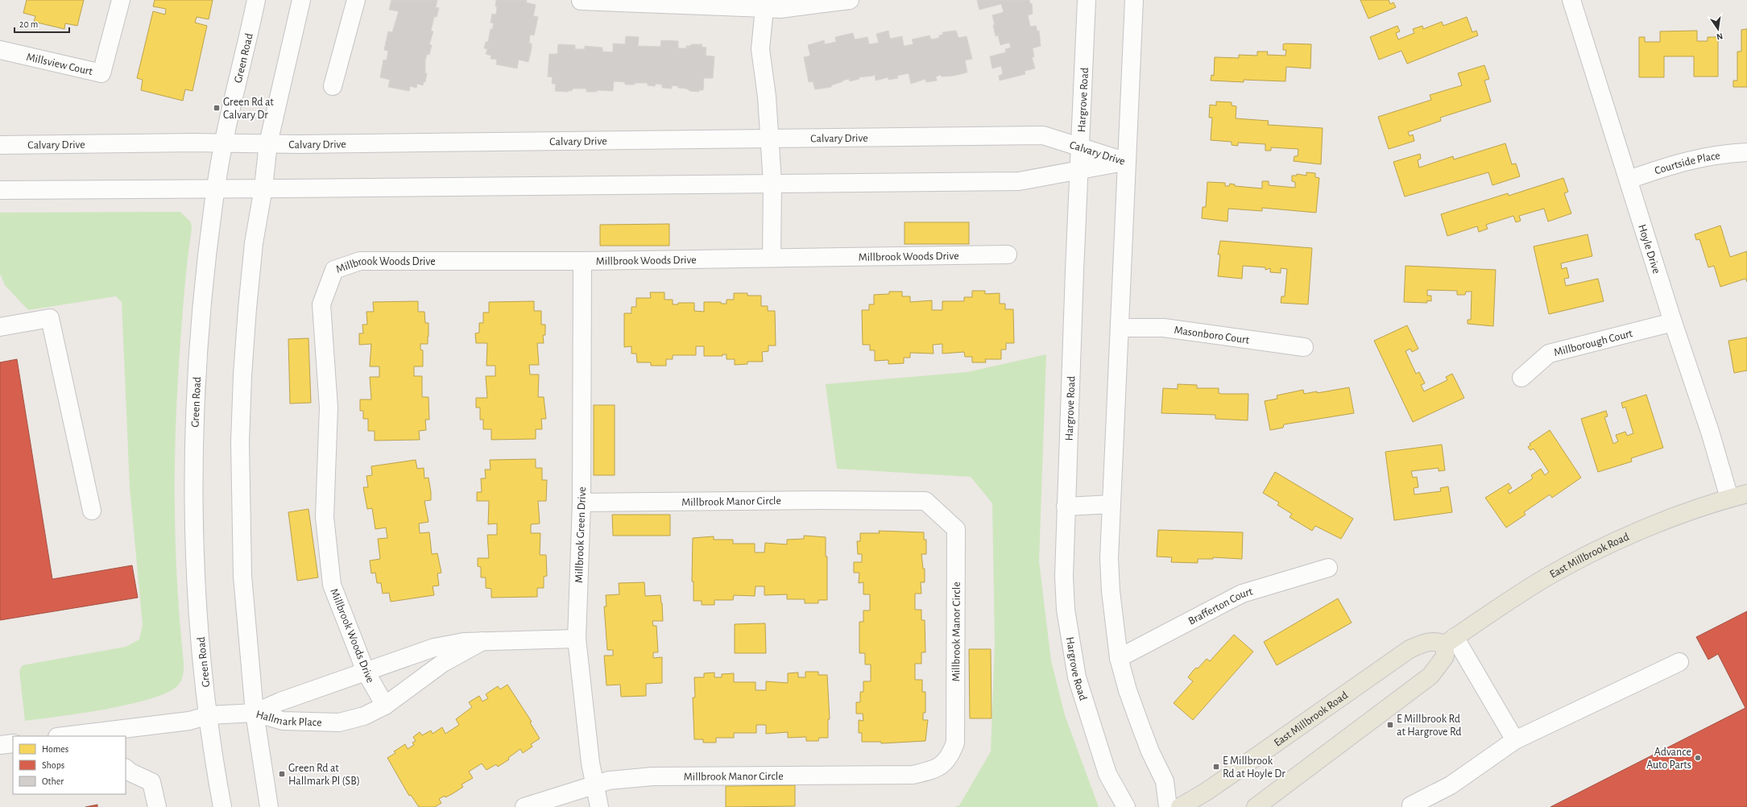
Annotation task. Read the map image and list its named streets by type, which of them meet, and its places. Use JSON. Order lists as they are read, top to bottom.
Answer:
{
  "streets": {
    "main road": ["East Millbrook Road"],
    "street": [
      "Green Road",
      "Millsview Court",
      "Hargrove Road",
      "Calvary Drive",
      "Courtside Place",
      "Hoyle Drive",
      "Millbrook Woods Drive",
      "Masonboro Court",
      "Millborough Court",
      "Millbrook Manor Circle",
      "Millbrook Green Drive",
      "Brafferton Court",
      "Hallmark Place"
    ]
  },
  "crossings": [
    ["Green Road", "Calvary Drive"],
    ["Hargrove Road", "Calvary Drive"],
    ["Courtside Place", "Hoyle Drive"],
    ["Hoyle Drive", "Millborough Court"],
    ["Hoyle Drive", "East Millbrook Road"],
    ["Millbrook Woods Drive", "Millbrook Green Drive"],
    ["Millbrook Woods Drive", "Hallmark Place"],
    ["Millbrook Manor Circle", "Millbrook Green Drive"],
    ["Millbrook Green Drive", "Hallmark Place"]
  ],
  "places": {
    "transit": [
      "Green Rd at Calvary Dr",
      "E Millbrook Rd at Hargrove Rd",
      "E Millbrook Rd at Hoyle Dr",
      "Green Rd at Hallmark Pl (SB)"
    ],
    "other": ["Advance Auto Parts"]
  },
  "legend": ["Homes", "Shops", "Other"],
  "scale_bar": "20 m",
  "north": "bottom"
}
